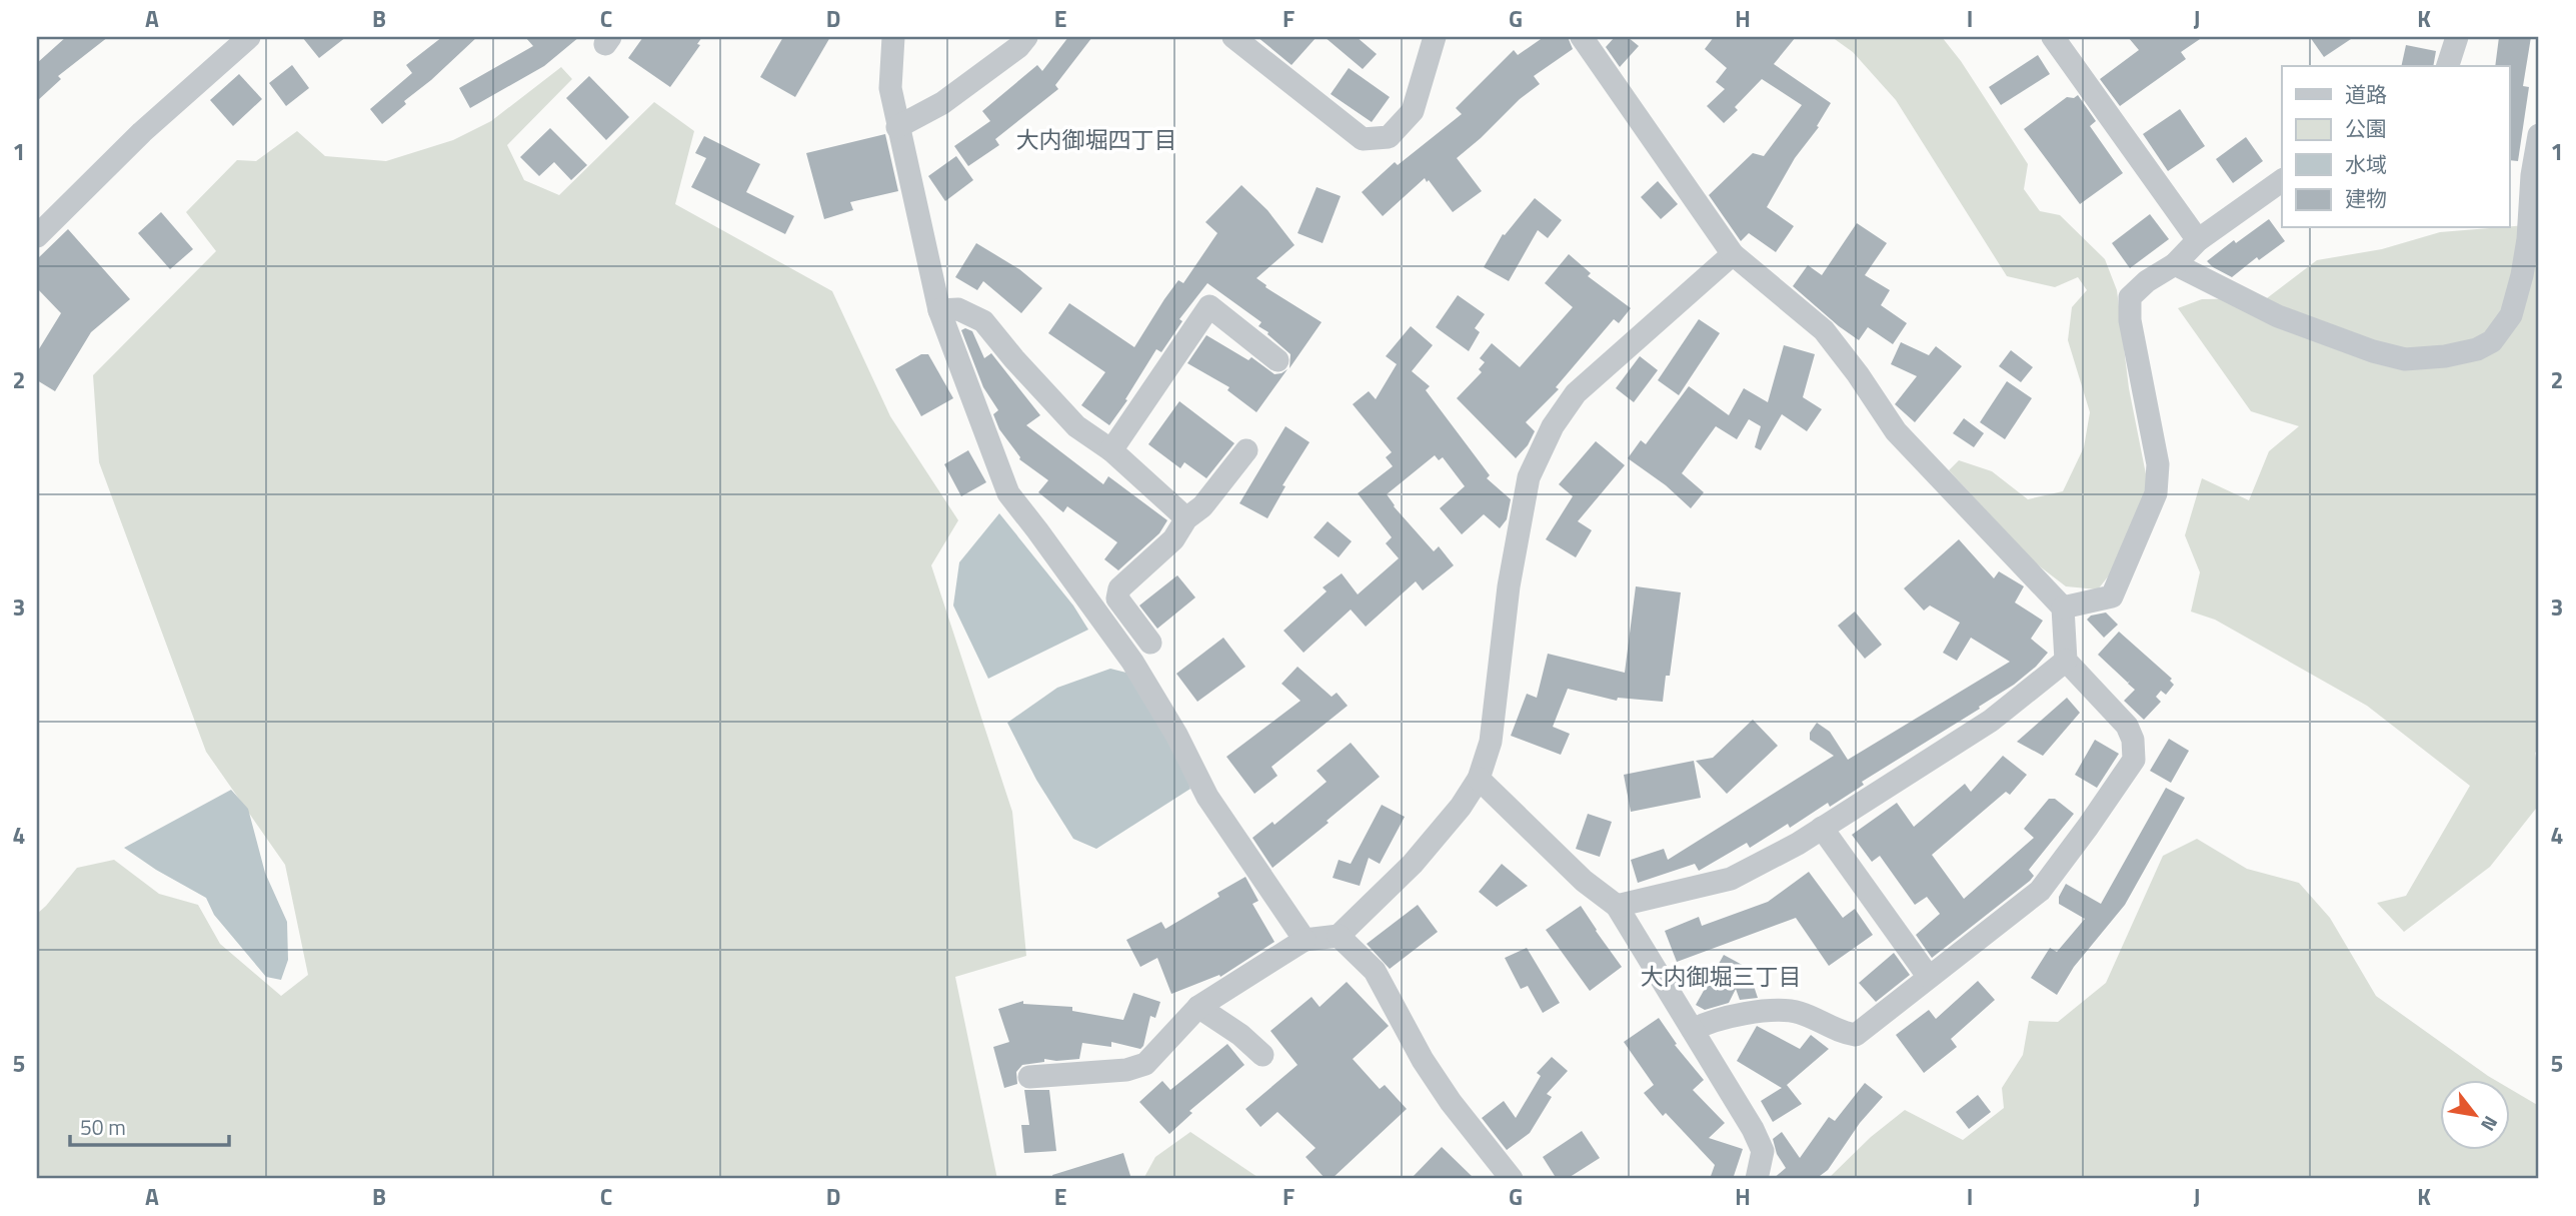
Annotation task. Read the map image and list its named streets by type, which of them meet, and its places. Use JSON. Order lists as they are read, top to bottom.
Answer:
{
  "districts": ["大内御堀四丁目", "大内御堀三丁目"],
  "legend": [
    "道路",
    "公園",
    "水域",
    "建物"
  ],
  "scale_bar": "50 m",
  "north": "bottom right",
  "grid": {
    "columns": [
      "A",
      "B",
      "C",
      "D",
      "E",
      "F",
      "G",
      "H",
      "I",
      "J",
      "K"
    ],
    "rows": [
      "1",
      "2",
      "3",
      "4",
      "5"
    ]
  }
}
